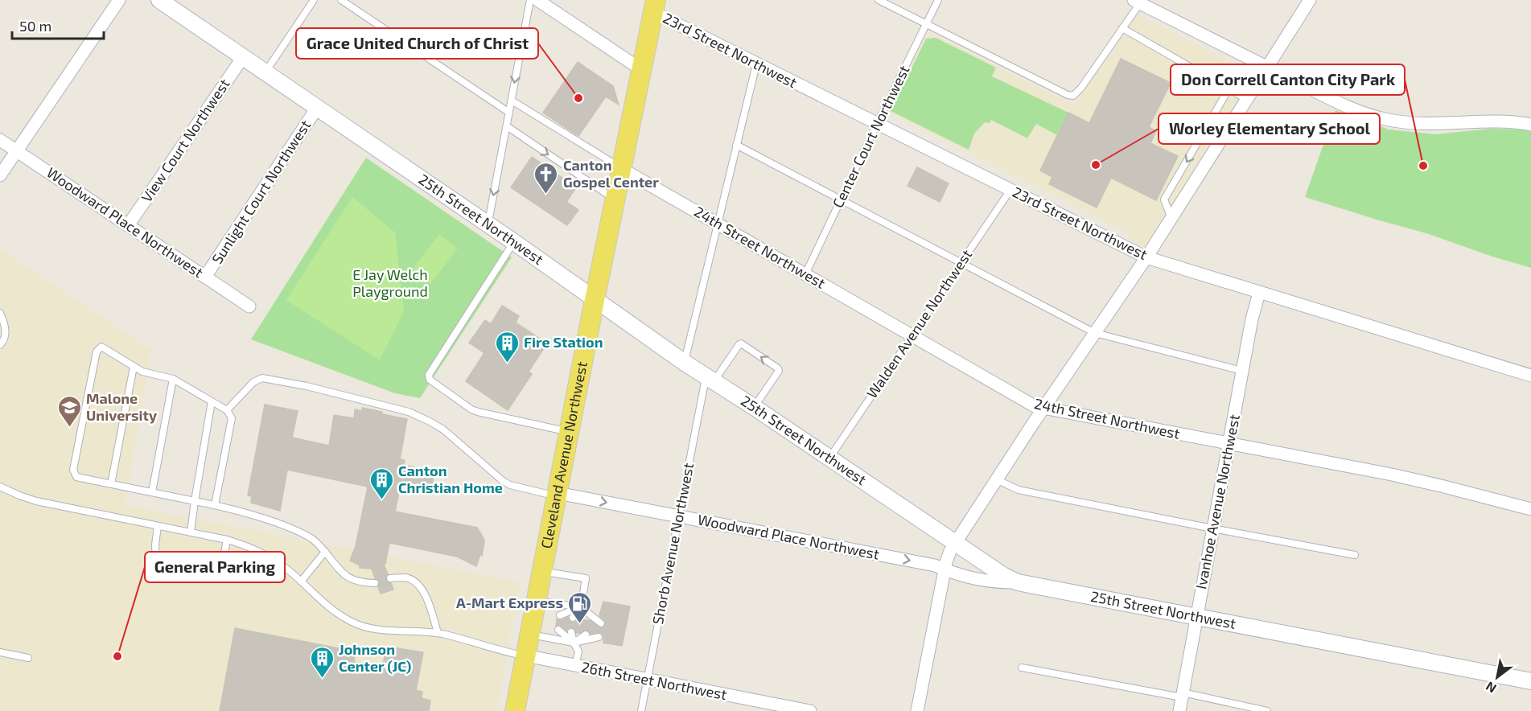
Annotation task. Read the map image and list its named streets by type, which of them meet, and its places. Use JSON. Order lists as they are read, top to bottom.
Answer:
{
  "streets": {
    "main road": ["Cleveland Avenue Northwest"],
    "street": [
      "23rd Street Northwest",
      "View Court Northwest",
      "Sunlight Court Northwest",
      "25th Street Northwest",
      "Woodward Place Northwest",
      "24th Street Northwest",
      "Ivanhoe Avenue Northwest",
      "26th Street Northwest"
    ],
    "lane": ["Center Court Northwest", "Walden Avenue Northwest", "Shorb Avenue Northwest"]
  },
  "crossings": [
    ["23rd Street Northwest", "Center Court Northwest"],
    ["23rd Street Northwest", "Walden Avenue Northwest"],
    ["23rd Street Northwest", "Cleveland Avenue Northwest"],
    ["23rd Street Northwest", "Ivanhoe Avenue Northwest"],
    ["Center Court Northwest", "24th Street Northwest"],
    ["View Court Northwest", "25th Street Northwest"],
    ["View Court Northwest", "Woodward Place Northwest"],
    ["Sunlight Court Northwest", "25th Street Northwest"],
    ["Sunlight Court Northwest", "Woodward Place Northwest"],
    ["25th Street Northwest", "Woodward Place Northwest"],
    ["25th Street Northwest", "Walden Avenue Northwest"],
    ["25th Street Northwest", "Cleveland Avenue Northwest"],
    ["25th Street Northwest", "Ivanhoe Avenue Northwest"],
    ["25th Street Northwest", "Shorb Avenue Northwest"],
    ["Woodward Place Northwest", "Cleveland Avenue Northwest"],
    ["Woodward Place Northwest", "Shorb Avenue Northwest"],
    ["24th Street Northwest", "Walden Avenue Northwest"],
    ["24th Street Northwest", "Cleveland Avenue Northwest"],
    ["24th Street Northwest", "Ivanhoe Avenue Northwest"],
    ["Cleveland Avenue Northwest", "26th Street Northwest"],
    ["Shorb Avenue Northwest", "26th Street Northwest"]
  ],
  "one_way": ["Woodward Place Northwest"],
  "parks": ["E Jay Welch Playground"],
  "places": {
    "other": [
      "Grace United Church of Christ",
      "Worley Elementary School",
      "Don Correll Canton City Park",
      "General Parking"
    ],
    "church": ["Canton Gospel Center"],
    "building": ["Fire Station", "Canton Christian Home", "Johnson Center (JC)"],
    "school or university": ["Malone University"],
    "fuel station": ["A-Mart Express"]
  },
  "scale_bar": "50 m",
  "north": "bottom left"
}
